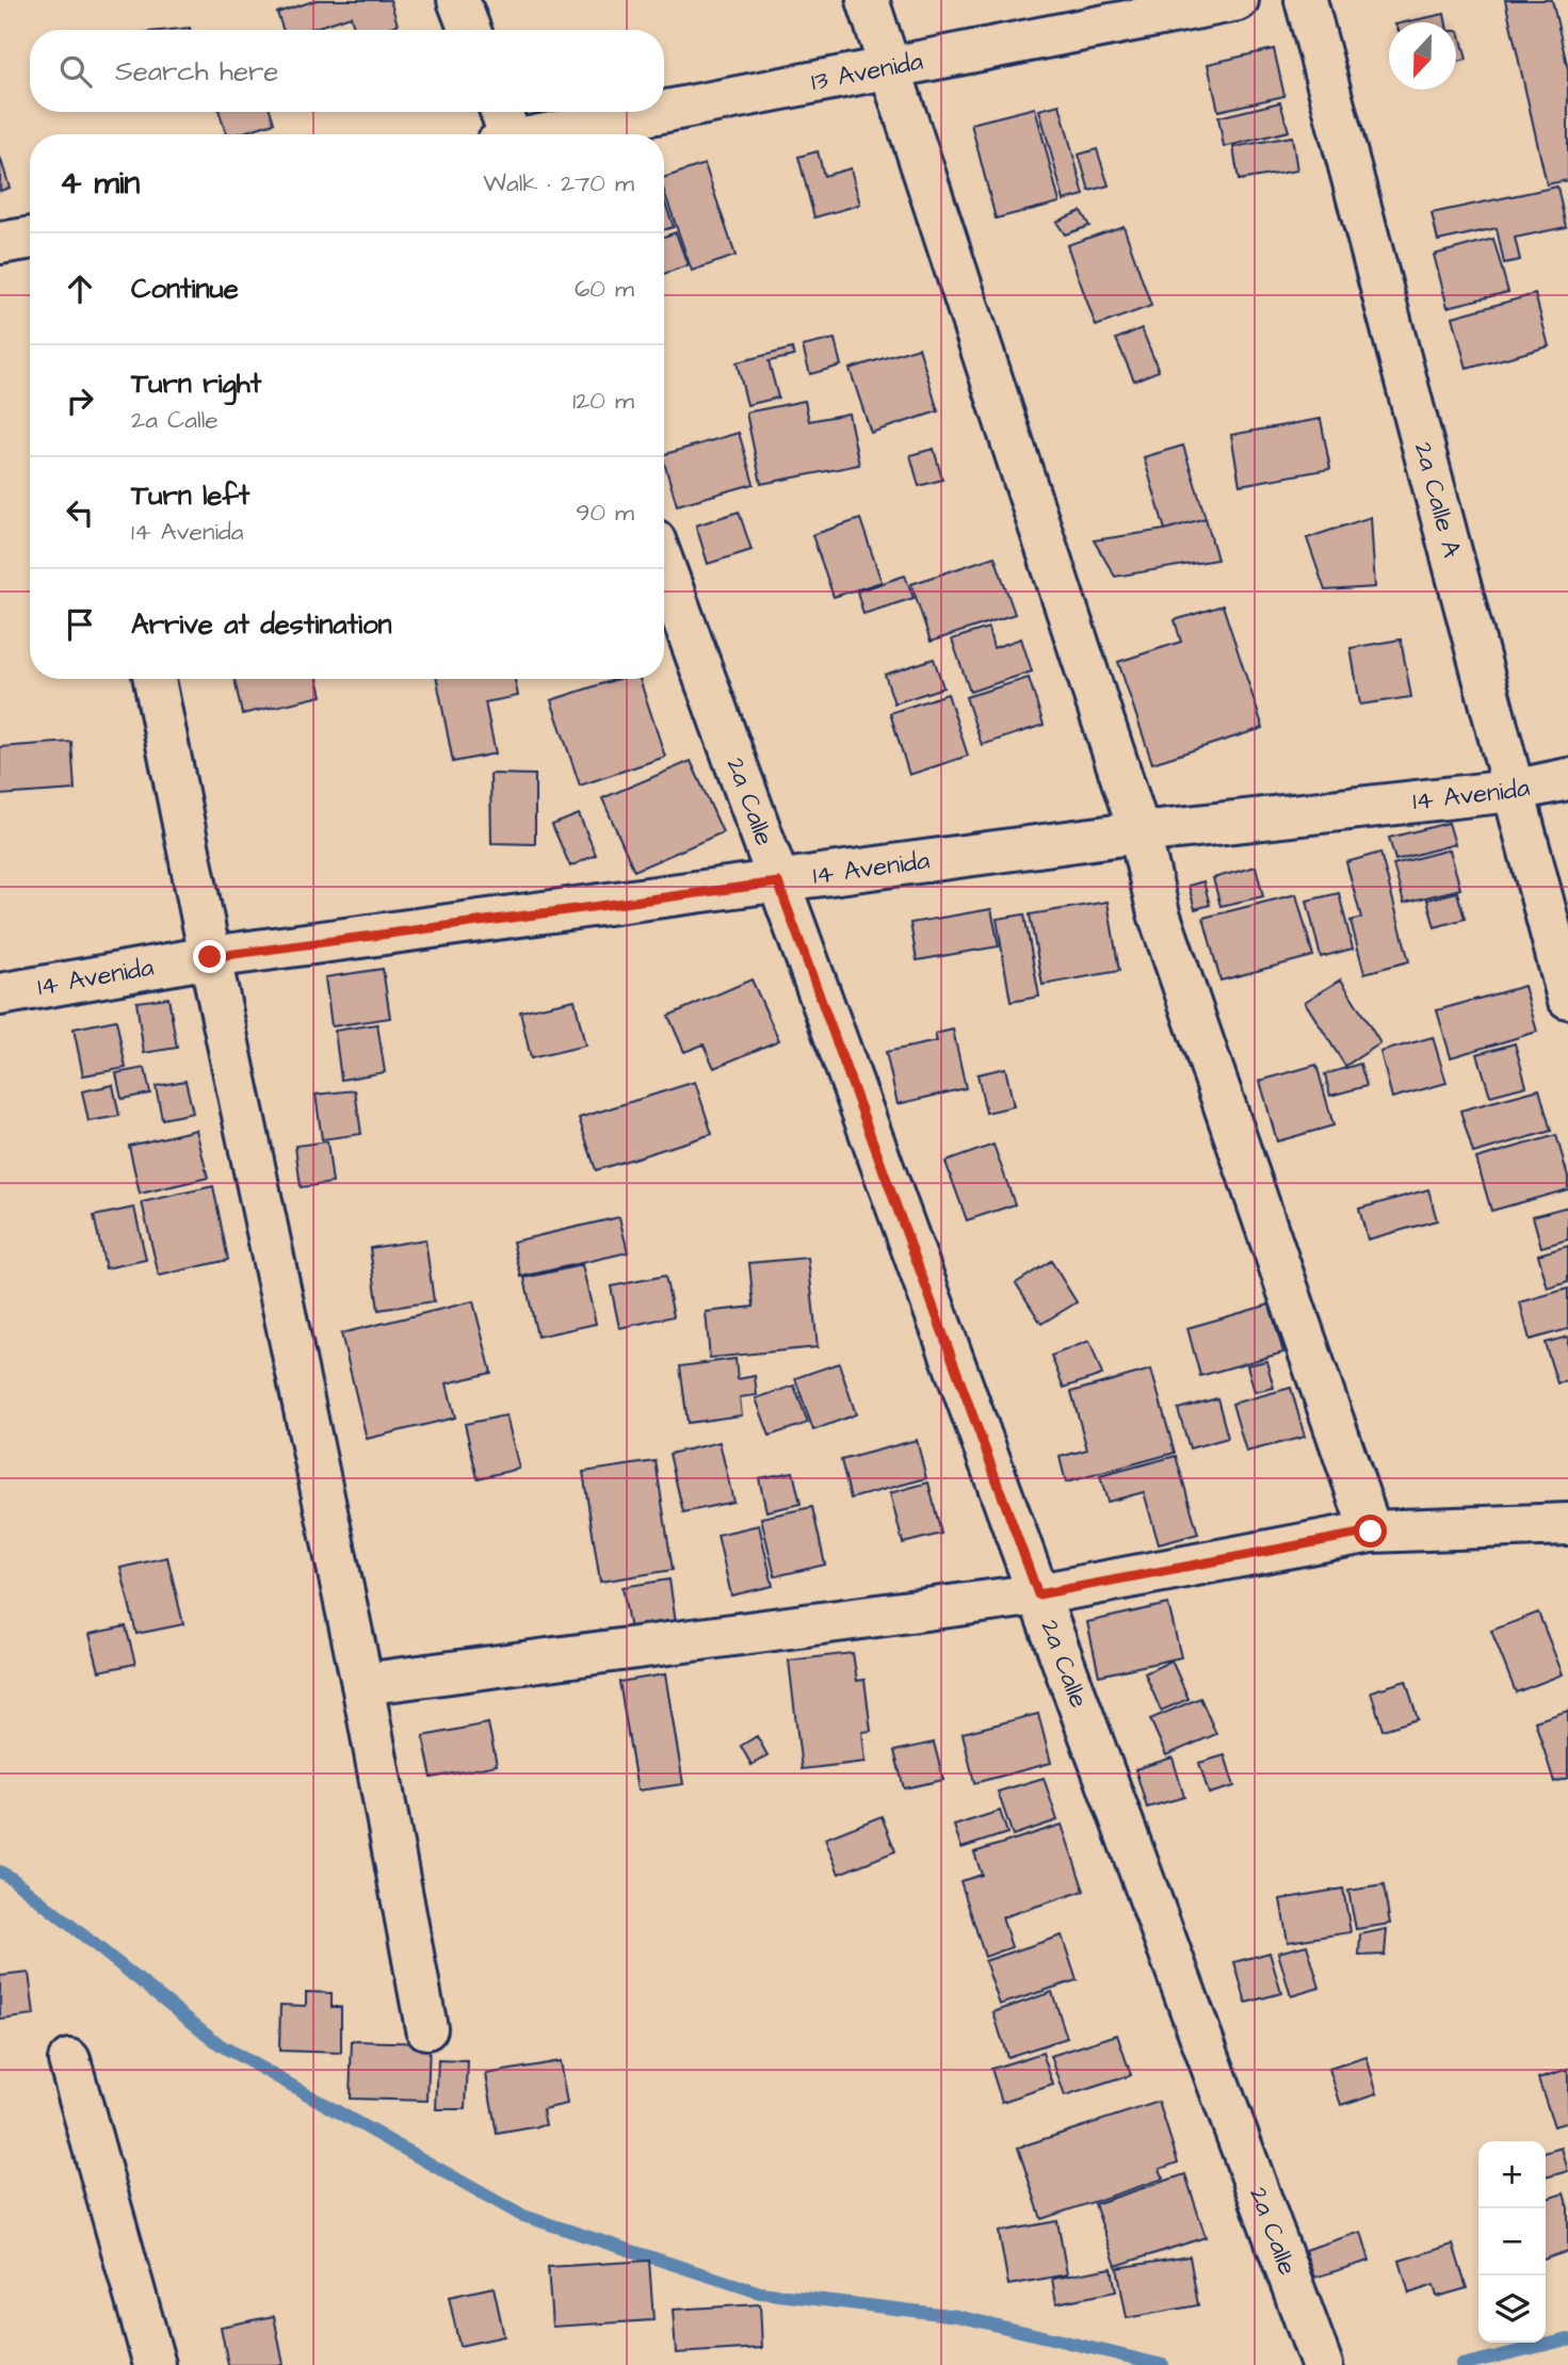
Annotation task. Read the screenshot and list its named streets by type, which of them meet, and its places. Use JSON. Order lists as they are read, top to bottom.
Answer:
{
  "streets": {
    "street": [
      "13 Avenida",
      "2a Calle A",
      "14 Avenida",
      "2a Calle"
    ]
  },
  "crossings": [
    ["2a Calle A", "14 Avenida"],
    ["14 Avenida", "2a Calle"]
  ],
  "north": "bottom",
  "page": {
    "search": "Search here",
    "heading": ["4 min", "Walk · 270 m"],
    "list": [
      ["Continue", "60 m"],
      ["Turn right", "2a Calle", "120 m"],
      ["Turn left", "14 Avenida", "90 m"],
      "Arrive at destination"
    ],
    "map_buttons": ["+", "−"]
  }
}
